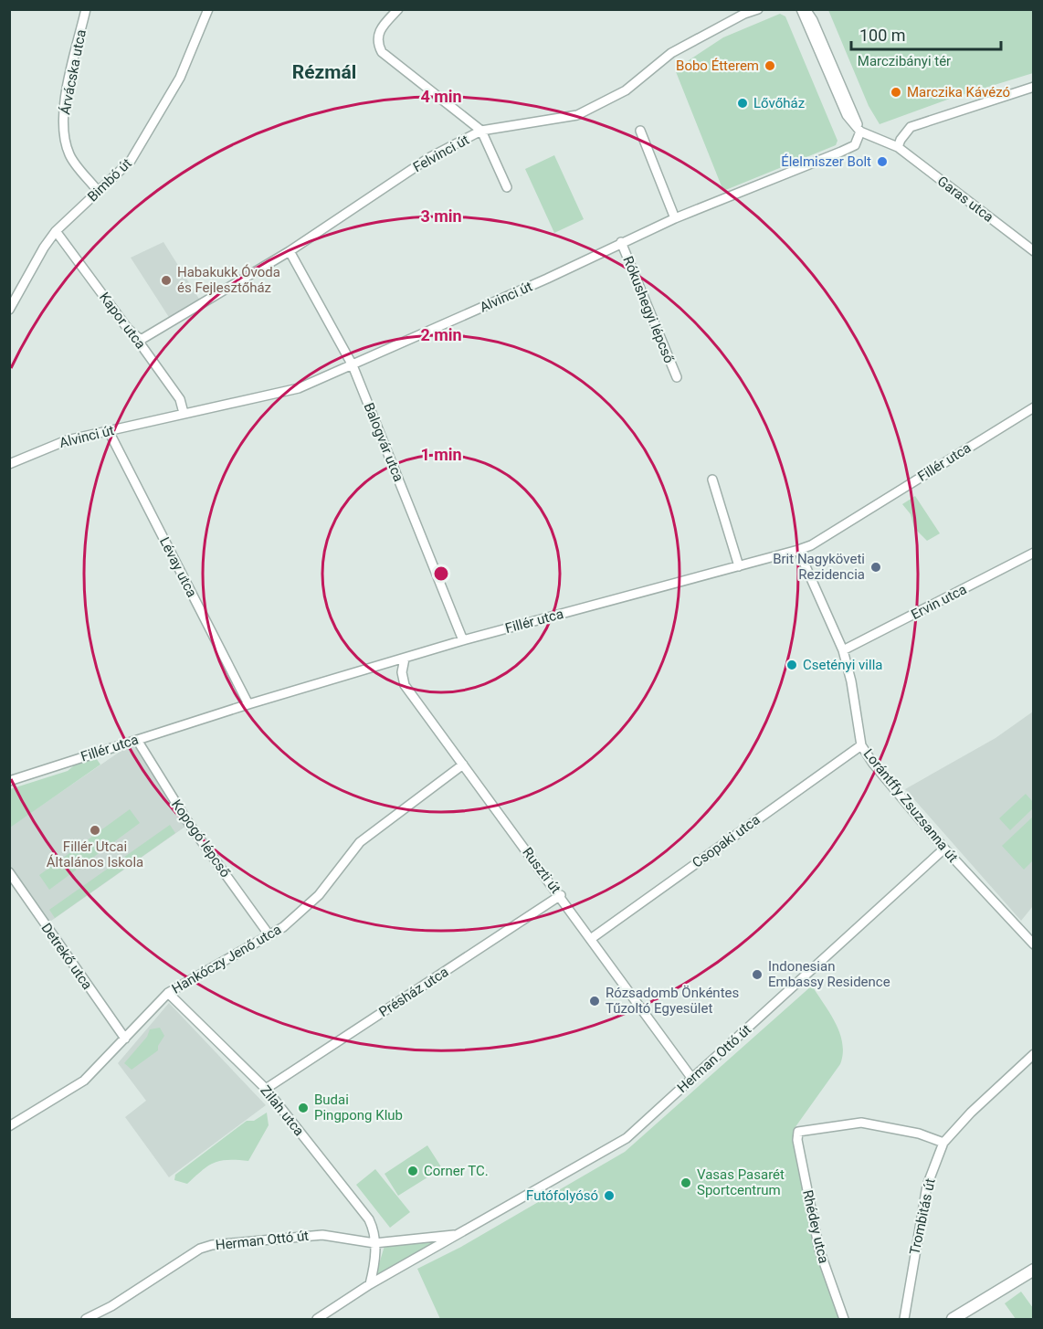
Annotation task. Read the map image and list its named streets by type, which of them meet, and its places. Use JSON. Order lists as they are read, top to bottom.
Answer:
{
  "streets": {
    "street": [
      "Árvácska utca",
      "Felvinci út",
      "Bimbó út",
      "Garas utca",
      "Alvinci út",
      "Rókushegyi lépcső",
      "Kapor utca",
      "Balogvár utca",
      "Fillér utca",
      "Lévay utca",
      "Ervin utca",
      "Lorántffy Zsuzsanna út",
      "Kopogó lépcső",
      "Csopaki utca",
      "Ruszti út",
      "Detrekő utca",
      "Hankóczy Jenő utca",
      "Présház utca",
      "Herman Ottó út",
      "Zilah utca",
      "Trombitás út",
      "Rhédey utca"
    ]
  },
  "crossings": [
    ["Árvácska utca", "Bimbó út"],
    ["Felvinci út", "Kapor utca"],
    ["Felvinci út", "Balogvár utca"],
    ["Bimbó út", "Kapor utca"],
    ["Alvinci út", "Rókushegyi lépcső"],
    ["Alvinci út", "Kapor utca"],
    ["Alvinci út", "Balogvár utca"],
    ["Alvinci út", "Lévay utca"],
    ["Balogvár utca", "Fillér utca"],
    ["Fillér utca", "Lévay utca"],
    ["Fillér utca", "Lorántffy Zsuzsanna út"],
    ["Fillér utca", "Kopogó lépcső"],
    ["Fillér utca", "Ruszti út"],
    ["Ervin utca", "Lorántffy Zsuzsanna út"],
    ["Lorántffy Zsuzsanna út", "Csopaki utca"],
    ["Lorántffy Zsuzsanna út", "Herman Ottó út"],
    ["Kopogó lépcső", "Hankóczy Jenő utca"],
    ["Csopaki utca", "Ruszti út"],
    ["Ruszti út", "Hankóczy Jenő utca"],
    ["Ruszti út", "Présház utca"],
    ["Ruszti út", "Herman Ottó út"],
    ["Detrekő utca", "Hankóczy Jenő utca"],
    ["Hankóczy Jenő utca", "Zilah utca"],
    ["Présház utca", "Zilah utca"],
    ["Herman Ottó út", "Zilah utca"],
    ["Trombitás út", "Rhédey utca"]
  ],
  "districts": ["Rézmál"],
  "parks": ["Marczibányi tér"],
  "places": [
    "Bobo Étterem",
    "Marczika Kávézó",
    "Lővőház",
    "Élelmiszer Bolt",
    "Habakukk Óvoda és Fejlesztőház",
    "Brit Nagyköveti Rezidencia",
    "Csetényi villa",
    "Fillér Utcai Általános Iskola",
    "Indonesian Embassy Residence",
    "Rózsadomb Önkéntes Tűzoltó Egyesület",
    "Budai Pingpong Klub",
    "Corner TC.",
    "Vasas Pasarét Sportcentrum",
    "Futófolyósó"
  ],
  "scale_bar": "100 m",
  "rings": [
    "4 min",
    "3 min",
    "2 min",
    "1 min"
  ]
}
